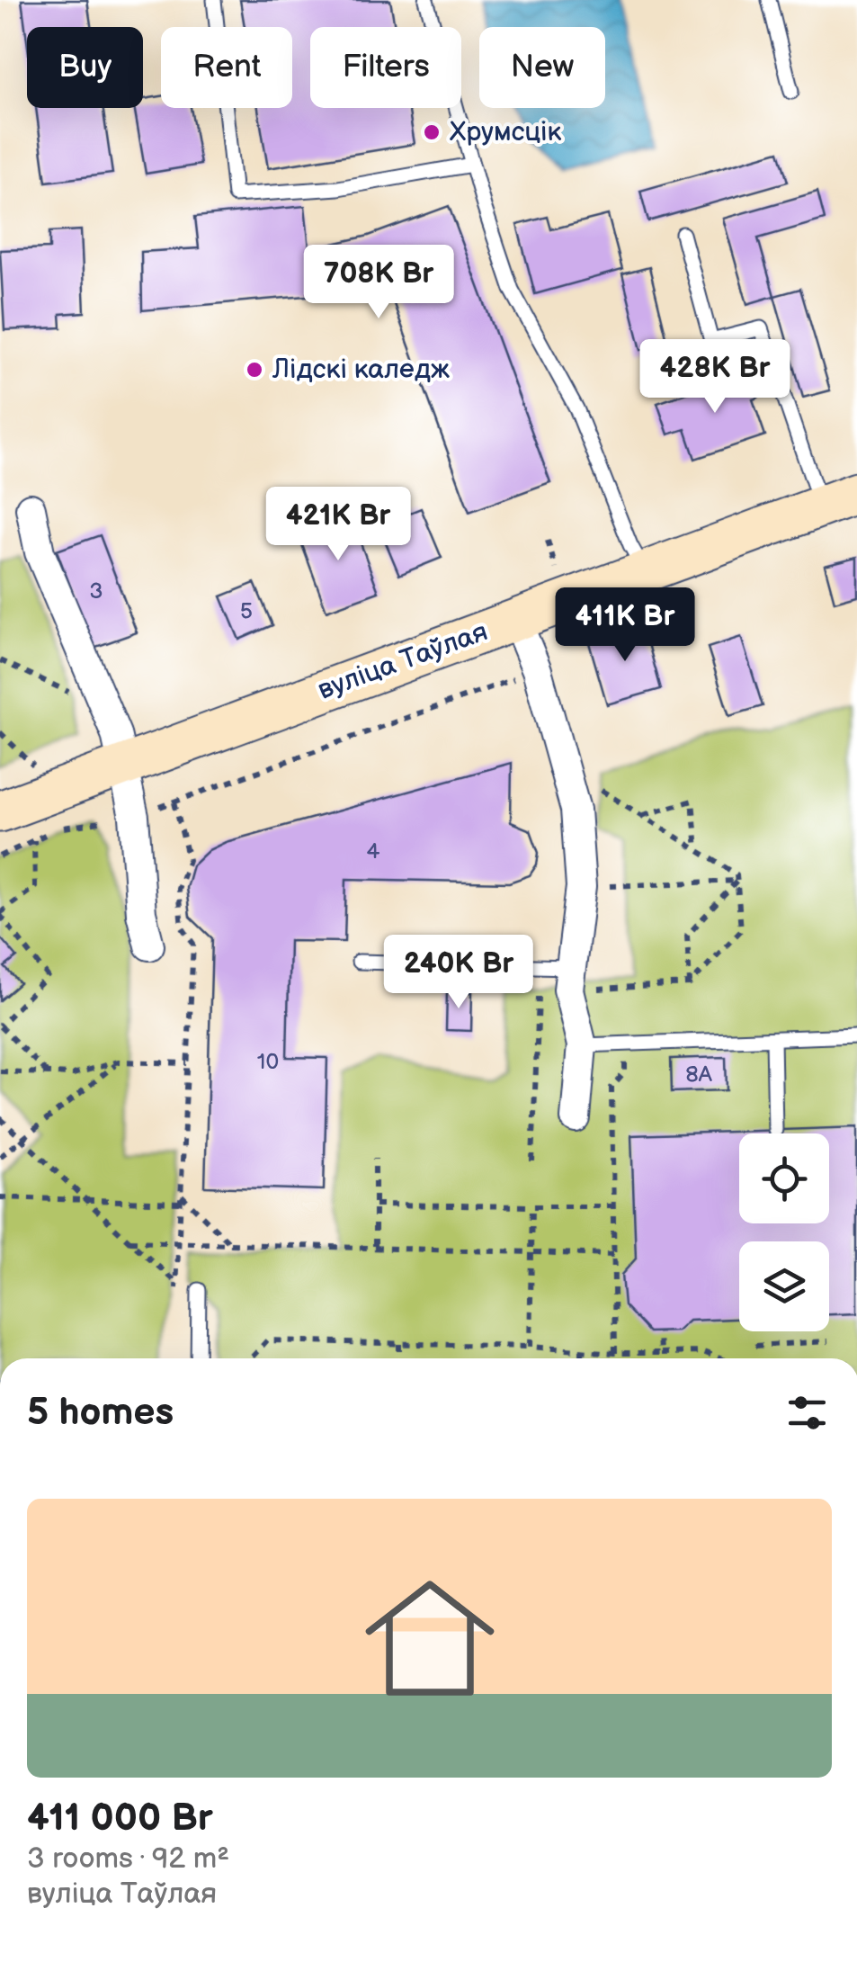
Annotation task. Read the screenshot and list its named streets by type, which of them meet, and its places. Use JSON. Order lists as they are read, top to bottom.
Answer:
{
  "streets": {
    "main road": ["вуліца Таўлая"]
  },
  "places": ["Хрумсцік", "Лідскі каледж"],
  "house_numbers": [
    "3",
    "5",
    "4",
    "10",
    "8А"
  ],
  "page": {
    "chip": [
      "Buy",
      "Rent",
      "Filters",
      "New"
    ],
    "price": [
      "708K Br",
      "428K Br",
      "421K Br",
      "411K Br",
      "240K Br"
    ],
    "heading": "5 homes",
    "list": [
      {
        "name": "411 000 Br",
        "note": "3 rooms · 92 m² · вуліца Таўлая"
      }
    ]
  }
}
